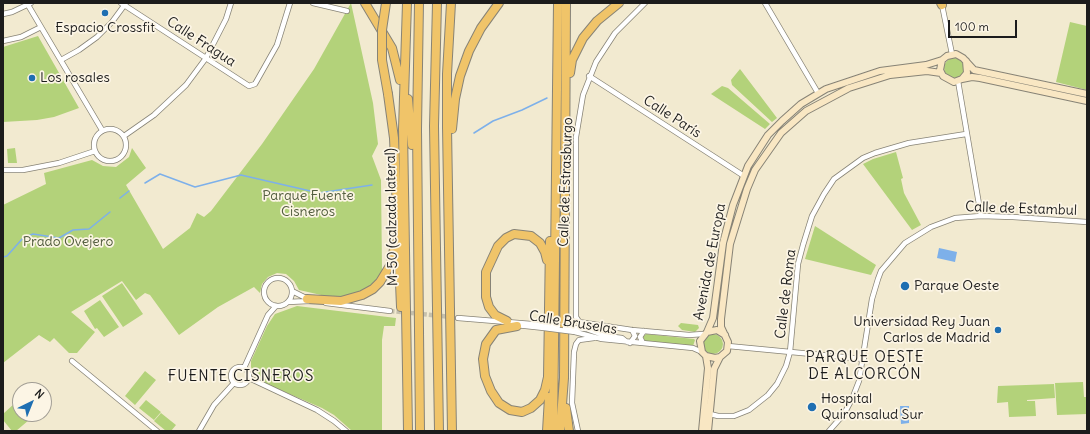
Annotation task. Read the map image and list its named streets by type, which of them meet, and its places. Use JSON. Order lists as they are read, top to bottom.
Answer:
{
  "streets": {
    "highway": ["M-50 (calzada lateral)"],
    "street": [
      "Calle Fragua",
      "Calle París",
      "Calle de Estrasburgo",
      "Calle de Estambul",
      "Avenida de Europa",
      "Calle de Roma",
      "Calle Bruselas"
    ]
  },
  "crossings": [
    ["Calle París", "Calle de Estrasburgo"],
    ["Calle París", "Avenida de Europa"],
    ["Calle de Estrasburgo", "Calle Bruselas"],
    ["Avenida de Europa", "Calle Bruselas"]
  ],
  "districts": ["PARQUE OESTE DE ALCORCÓN", "FUENTE CISNEROS"],
  "parks": ["Parque Fuente Cisneros", "Prado Ovejero"],
  "places": [
    "Espacio Crossfit",
    "Los rosales",
    "Parque Oeste",
    "Universidad Rey Juan Carlos de Madrid",
    "Hospital Quironsalud Sur"
  ],
  "scale_bar": "100 m",
  "north": "top right"
}
